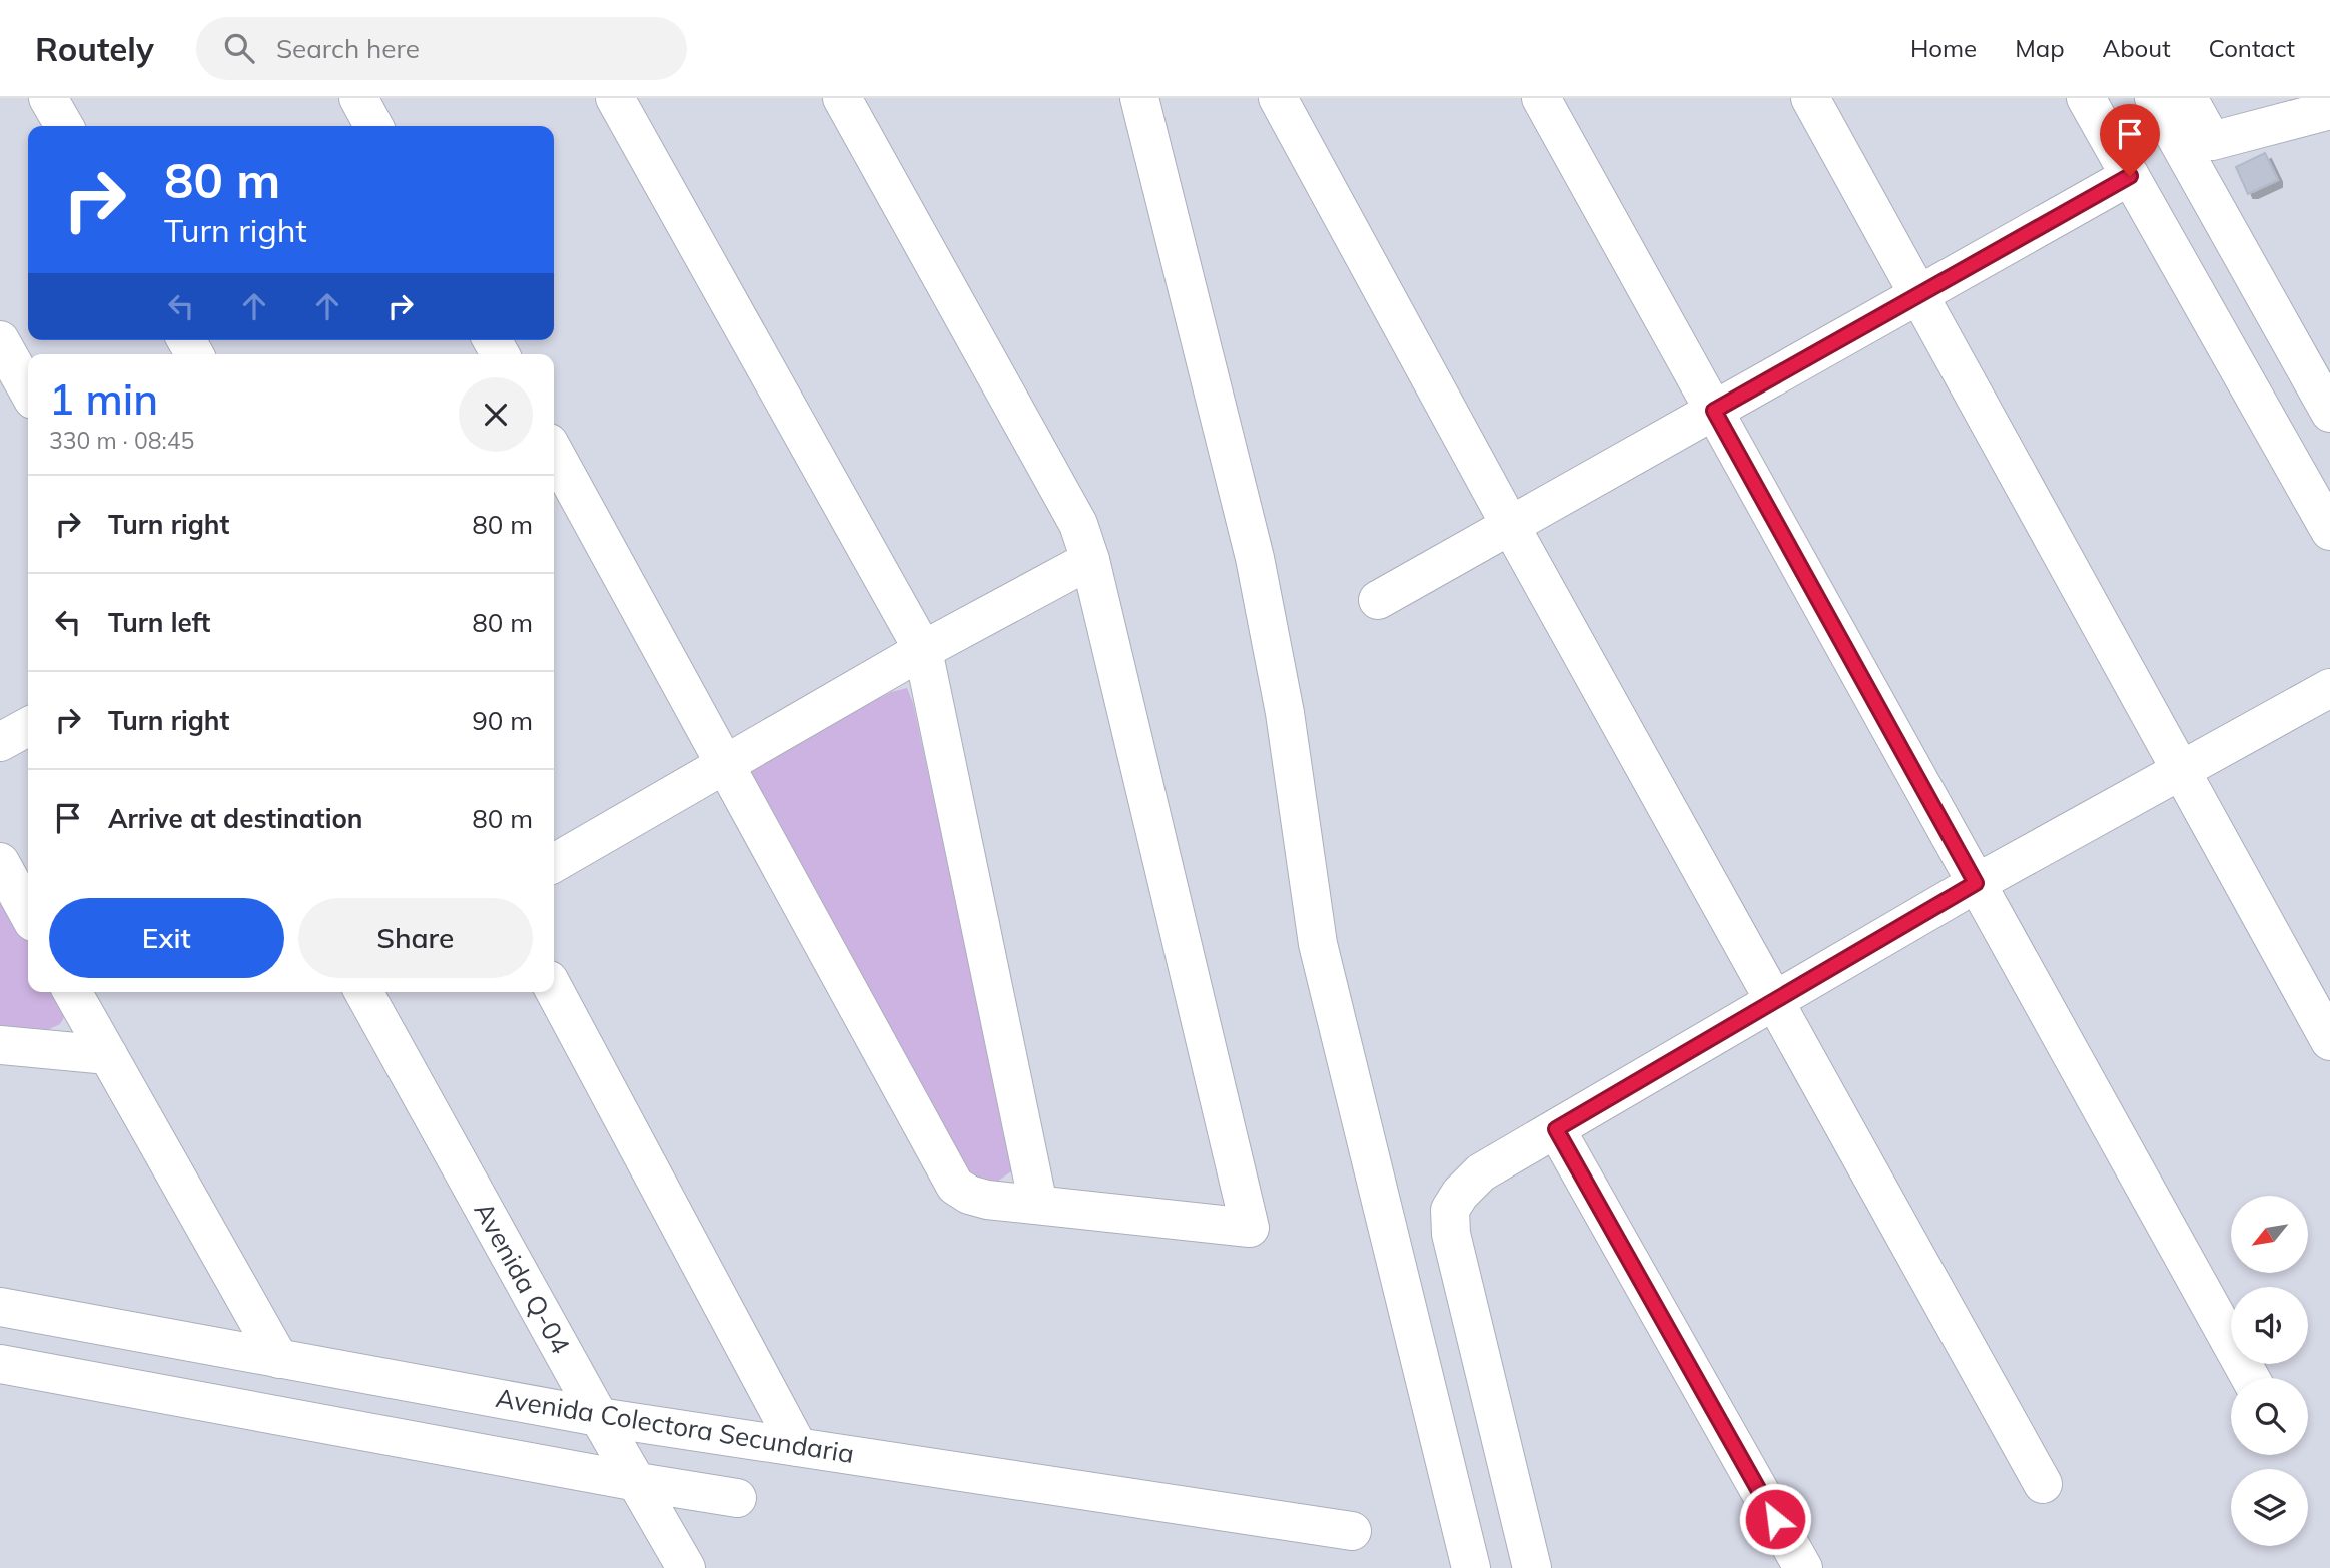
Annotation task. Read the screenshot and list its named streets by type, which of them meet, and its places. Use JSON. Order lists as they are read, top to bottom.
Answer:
{
  "streets": {
    "street": ["Avenida Q-04", "Avenida Colectora Secundaria"]
  },
  "crossings": [
    ["Avenida Q-04", "Avenida Colectora Secundaria"]
  ],
  "north": "bottom left",
  "page": {
    "header": "Routely",
    "search": "Search here",
    "nav": [
      "Home",
      "Map",
      "About",
      "Contact"
    ],
    "turn": ["80 m", "Turn right"],
    "heading": ["1 min", "330 m · 08:45"],
    "list": [
      {
        "name": "Turn right",
        "value": "80 m"
      },
      {
        "name": "Turn left",
        "value": "80 m"
      },
      {
        "name": "Turn right",
        "value": "90 m"
      },
      {
        "name": "Arrive at destination",
        "value": "80 m"
      }
    ],
    "buttons": ["Exit", "Share"]
  }
}
